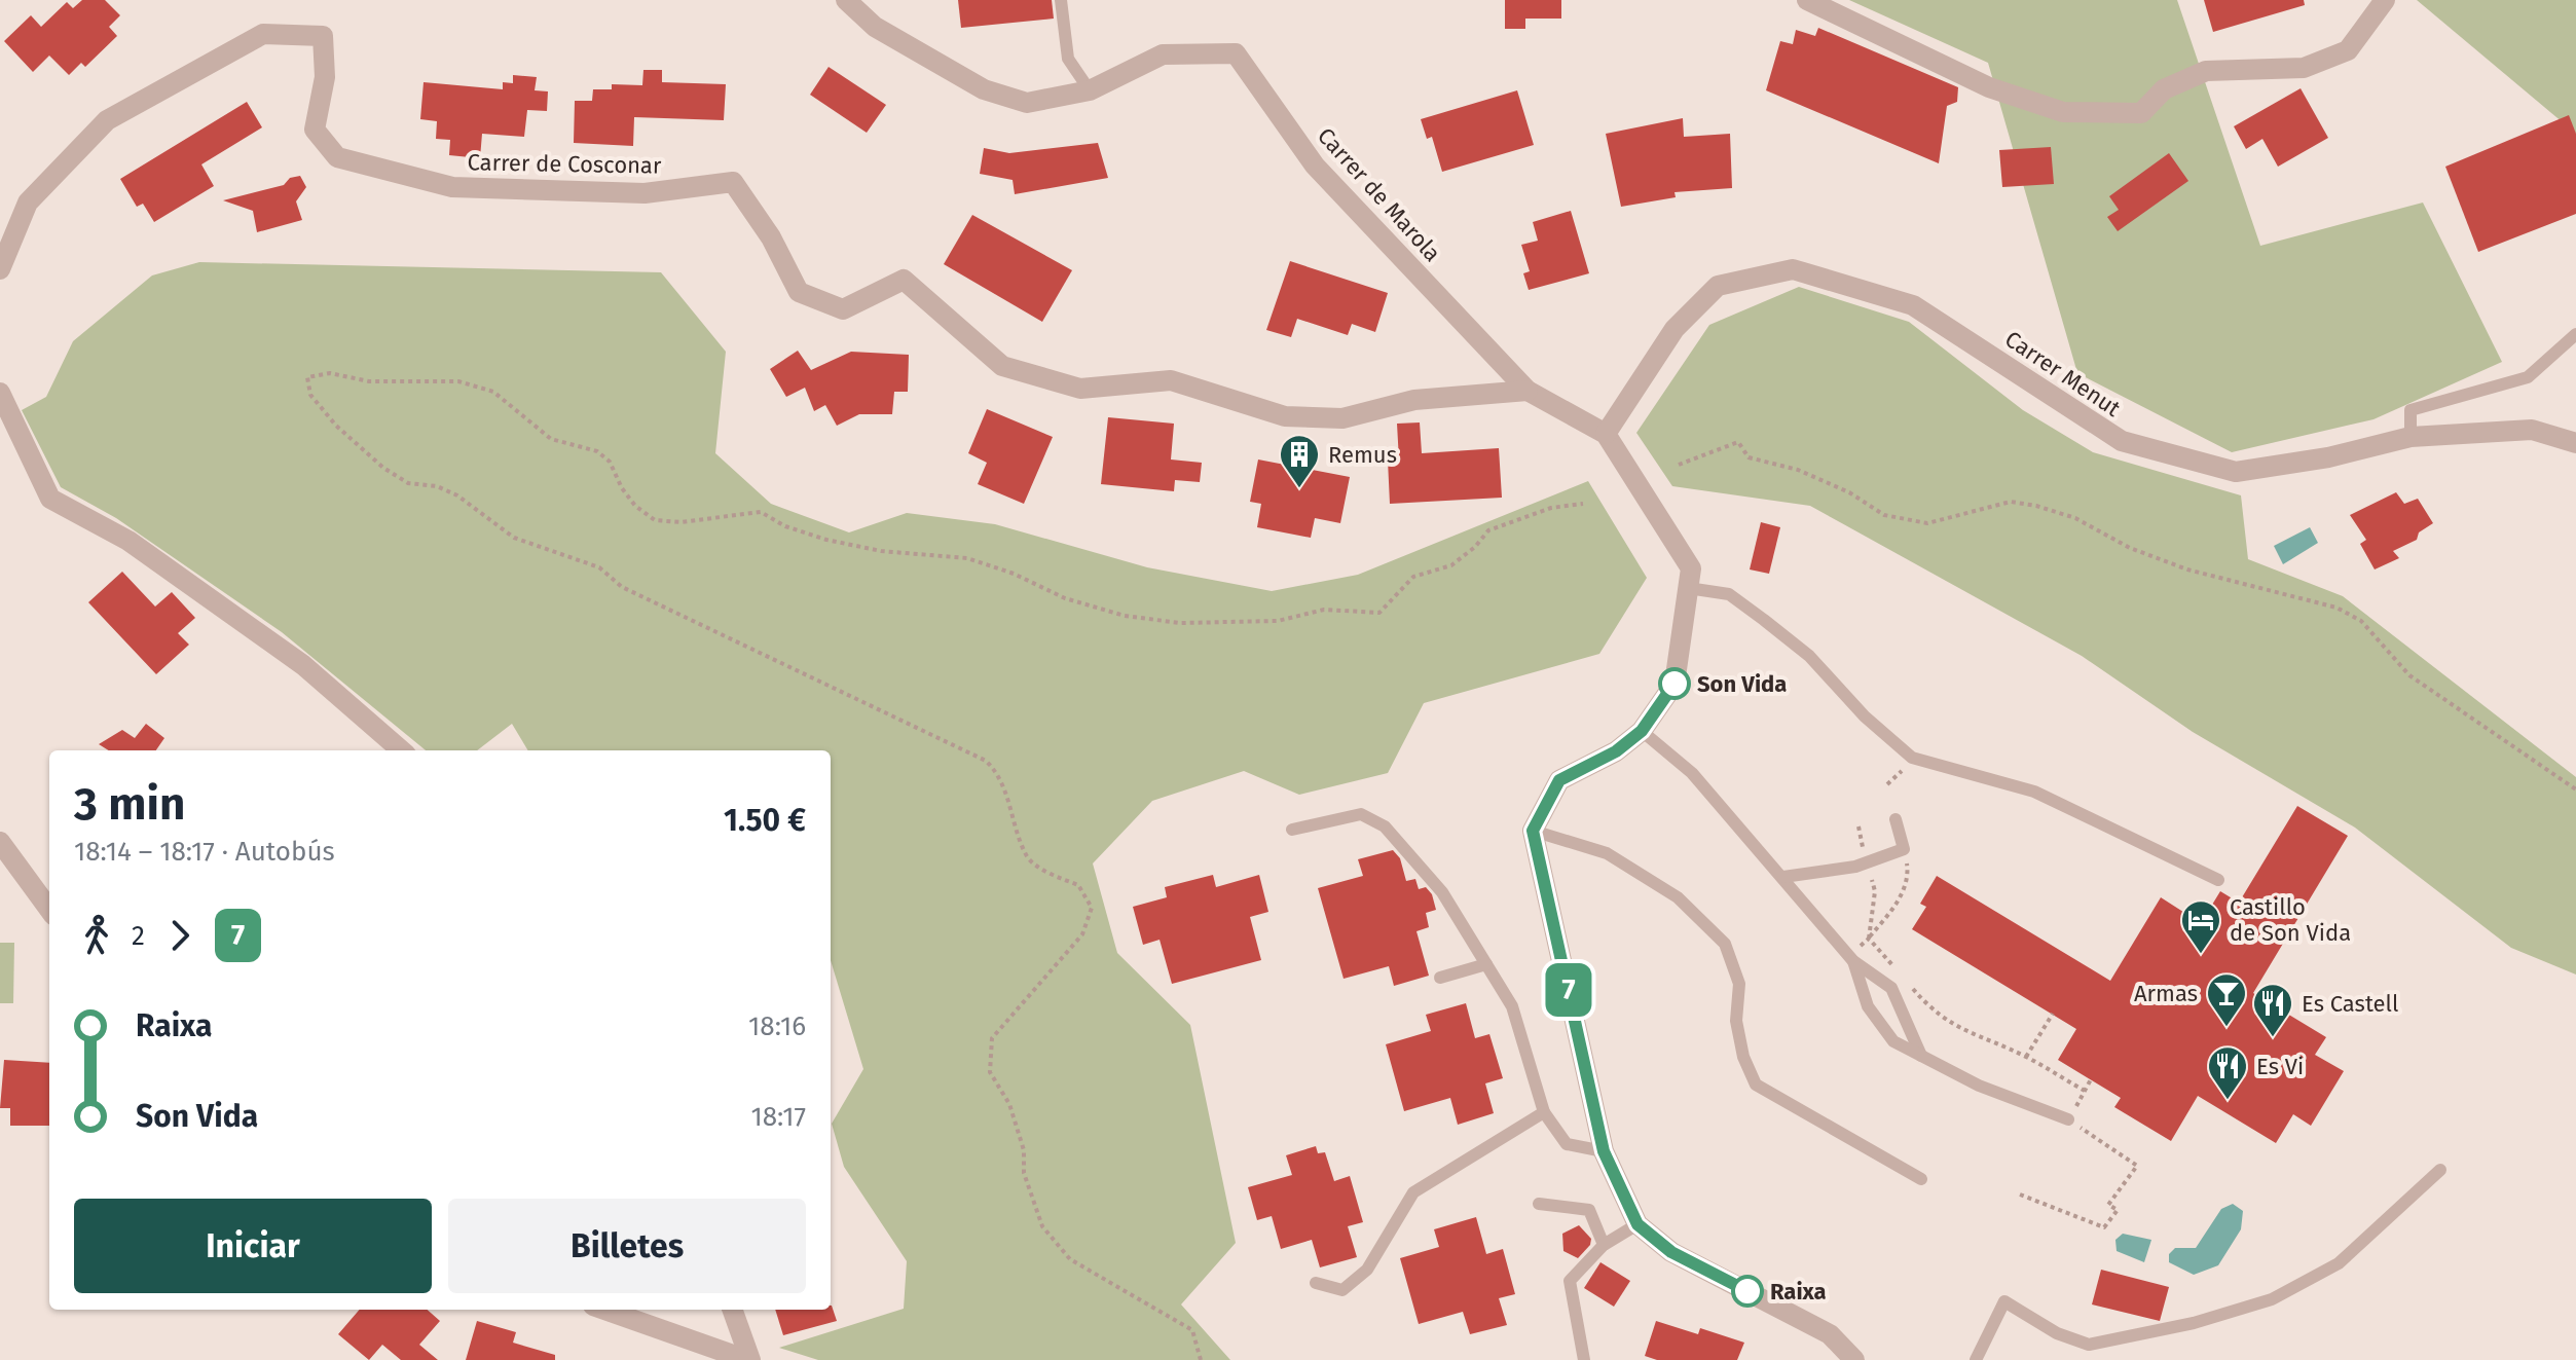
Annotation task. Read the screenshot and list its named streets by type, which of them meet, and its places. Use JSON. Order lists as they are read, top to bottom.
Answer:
{
  "streets": {
    "street": ["Carrer de Cosconar", "Carrer de Marola", "Carrer Menut"]
  },
  "crossings": [
    ["Carrer de Cosconar", "Carrer de Marola"],
    ["Carrer de Marola", "Carrer Menut"]
  ],
  "places": {
    "building": ["Remus"],
    "other": ["Son Vida", "Raixa"],
    "hotel": ["Castillo de Son Vida"],
    "bar": ["Armas"],
    "restaurant": ["Es Castell", "Es Vi"]
  },
  "lines": ["bus line 7"],
  "page": {
    "on_map": "7",
    "heading": ["3 min", "18:14 – 18:17 · Autobús", "1.50 €"],
    "legs": ["2", "7"],
    "list": [
      {
        "name": "Raixa",
        "value": "18:16"
      },
      {
        "name": "Son Vida",
        "value": "18:17"
      }
    ],
    "buttons": ["Iniciar", "Billetes"]
  }
}
